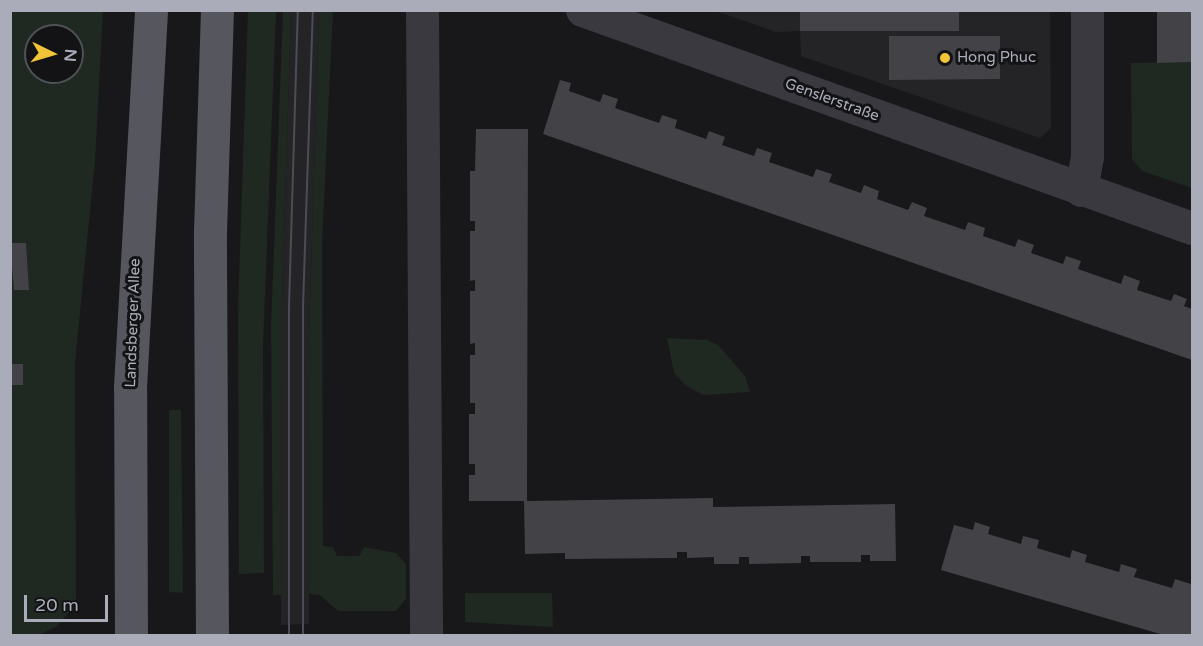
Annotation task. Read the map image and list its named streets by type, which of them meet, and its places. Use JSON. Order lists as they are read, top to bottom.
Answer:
{
  "streets": {
    "main road": ["Landsberger Allee"],
    "street": ["Genslerstraße"]
  },
  "places": ["Hong Phuc"],
  "scale_bar": "20 m",
  "north": "right"
}
